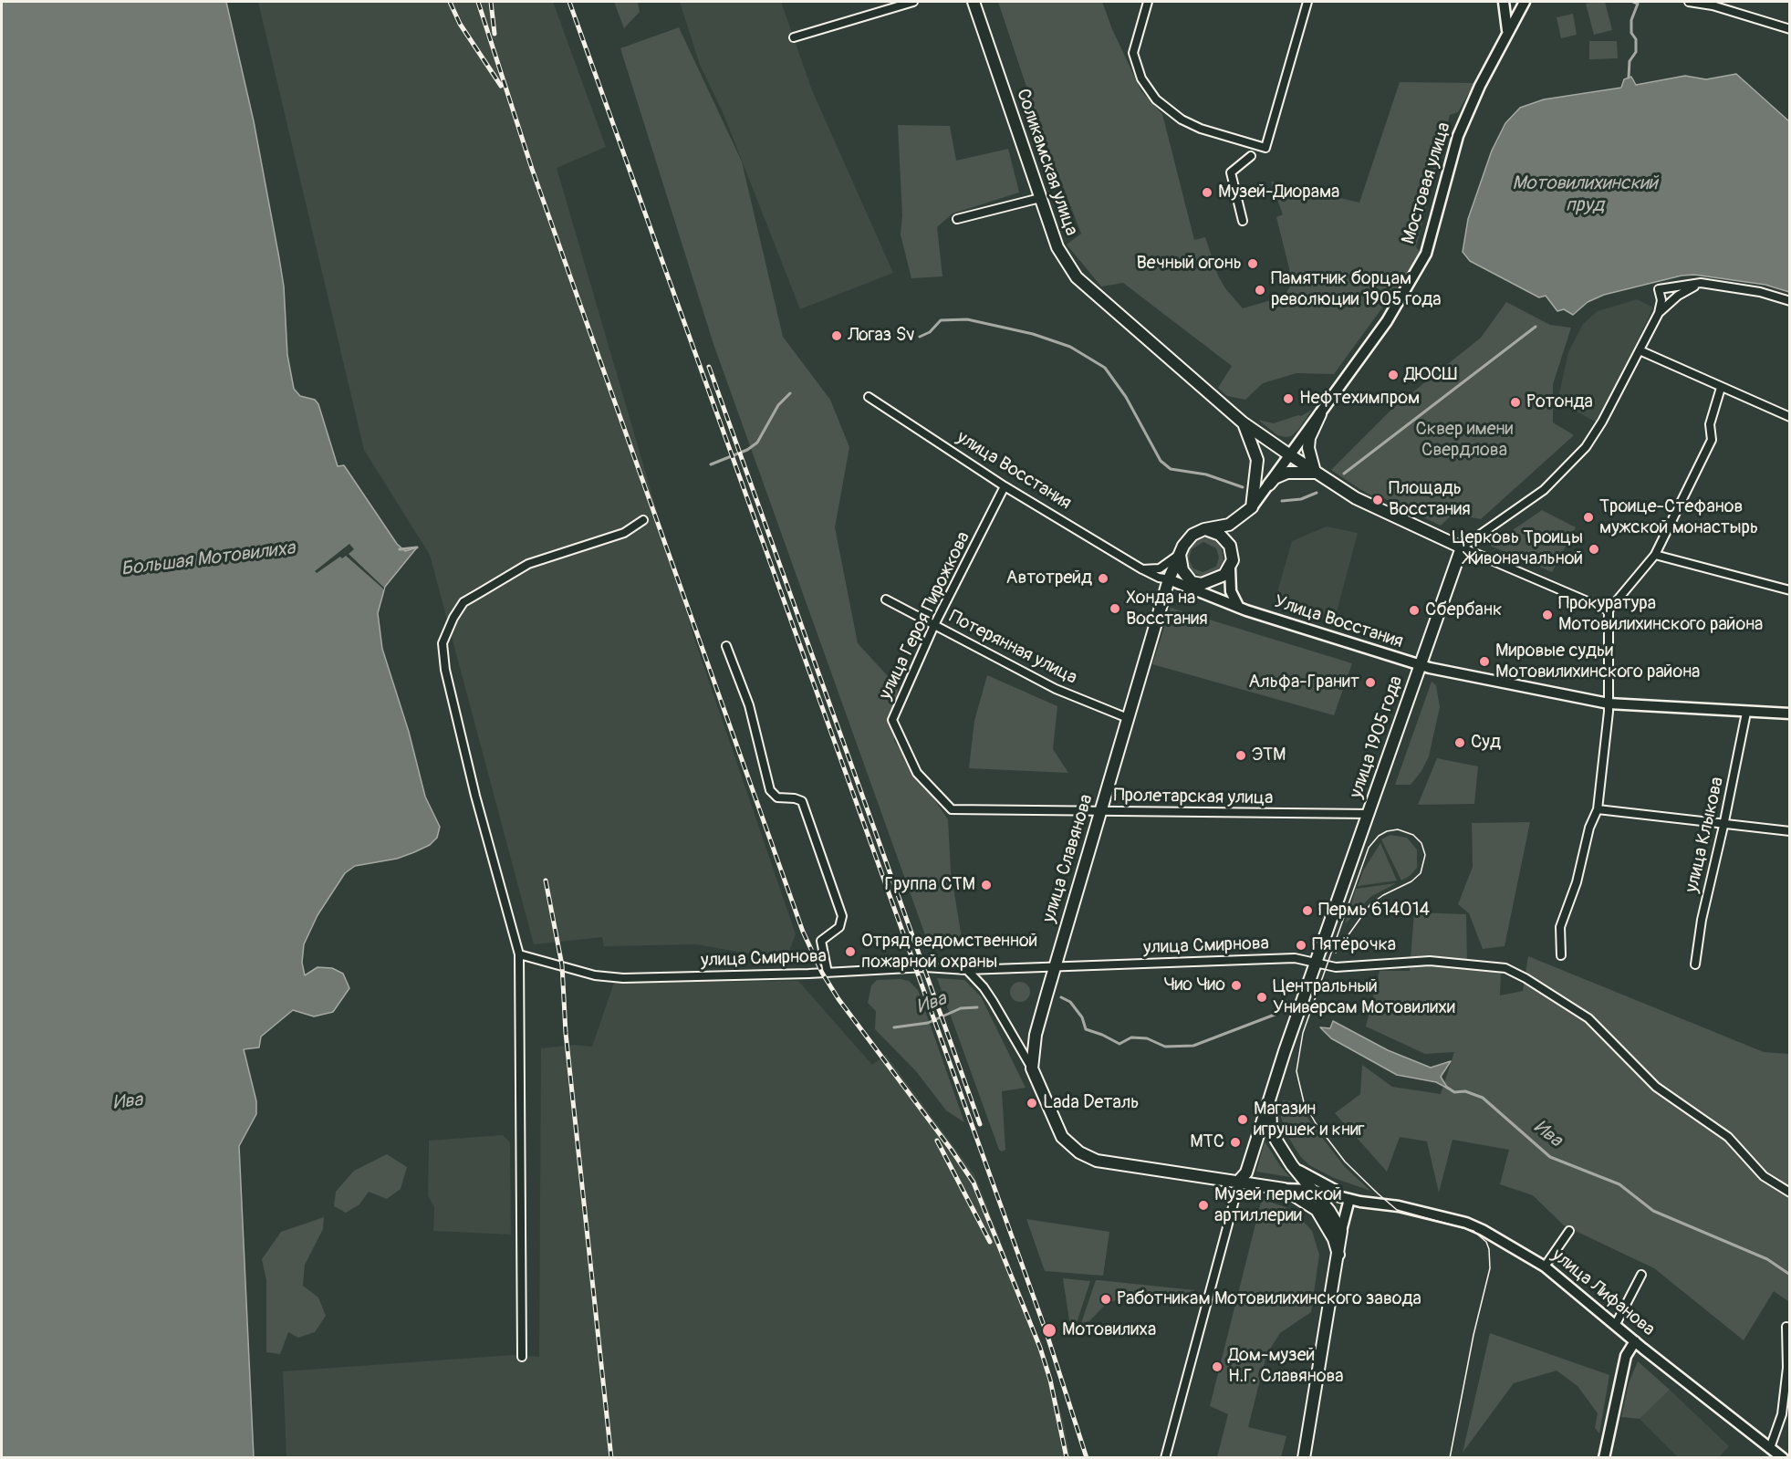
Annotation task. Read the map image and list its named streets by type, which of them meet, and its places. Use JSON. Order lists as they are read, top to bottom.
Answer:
{
  "streets": {
    "main road": [
      "Соликамская улица",
      "Мостовая улица",
      "улица 1905 года",
      "улица Славянова"
    ],
    "street": [
      "улица Восстания",
      "улица Героя Пирожкова",
      "Улица Восстания",
      "Потерянная улица",
      "Пролетарская улица",
      "улица Клыкова",
      "улица Смирнова",
      "улица Лифанова"
    ]
  },
  "crossings": [
    ["Соликамская улица", "Мостовая улица"],
    ["Соликамская улица", "улица 1905 года"],
    ["Мостовая улица", "улица Восстания"],
    ["улица Восстания", "улица Героя Пирожкова"],
    ["улица Восстания", "Улица Восстания"],
    ["улица Восстания", "улица 1905 года"],
    ["улица Восстания", "улица Клыкова"],
    ["улица Восстания", "улица Славянова"],
    ["улица Героя Пирожкова", "Потерянная улица"],
    ["улица Героя Пирожкова", "Пролетарская улица"],
    ["Улица Восстания", "улица 1905 года"],
    ["Потерянная улица", "улица Славянова"],
    ["улица 1905 года", "Пролетарская улица"],
    ["улица 1905 года", "улица Смирнова"],
    ["улица 1905 года", "улица Лифанова"],
    ["Пролетарская улица", "улица Славянова"],
    ["улица Славянова", "улица Смирнова"]
  ],
  "water": ["Мотовилихинский пруд", "Большая Мотовилиха", "Ива"],
  "parks": ["Сквер имени Свердлова"],
  "places": [
    "Музей-Диорама",
    "Вечный огонь",
    "Памятник борцам революции 1905 года",
    "Логаз Sv",
    "ДЮСШ",
    "Нефтехимпром",
    "Ротонда",
    "Площадь Восстания",
    "Троице-Стефанов мужской монастырь",
    "Церковь Троицы Живоначальной",
    "Автотрейд",
    "Хонда на Восстания",
    "Сбербанк",
    "Прокуратура Мотовилихинского района",
    "Мировые судьи Мотовилихинского района",
    "Альфа-Гранит",
    "Суд",
    "ЭТМ",
    "Группа СТМ",
    "Пермь 614014",
    "Пятёрочка",
    "Отряд ведомственной пожарной охраны",
    "Чио Чио",
    "Центральный Универсам Мотовилихи",
    "Lada Dеталь",
    "Магазин игрушек и книг",
    "МТС",
    "Музей пермской артиллерии",
    "Работникам Мотовилихинского завода",
    "Мотовилиха",
    "Дом-музей Н.Г. Славянова"
  ]
}
